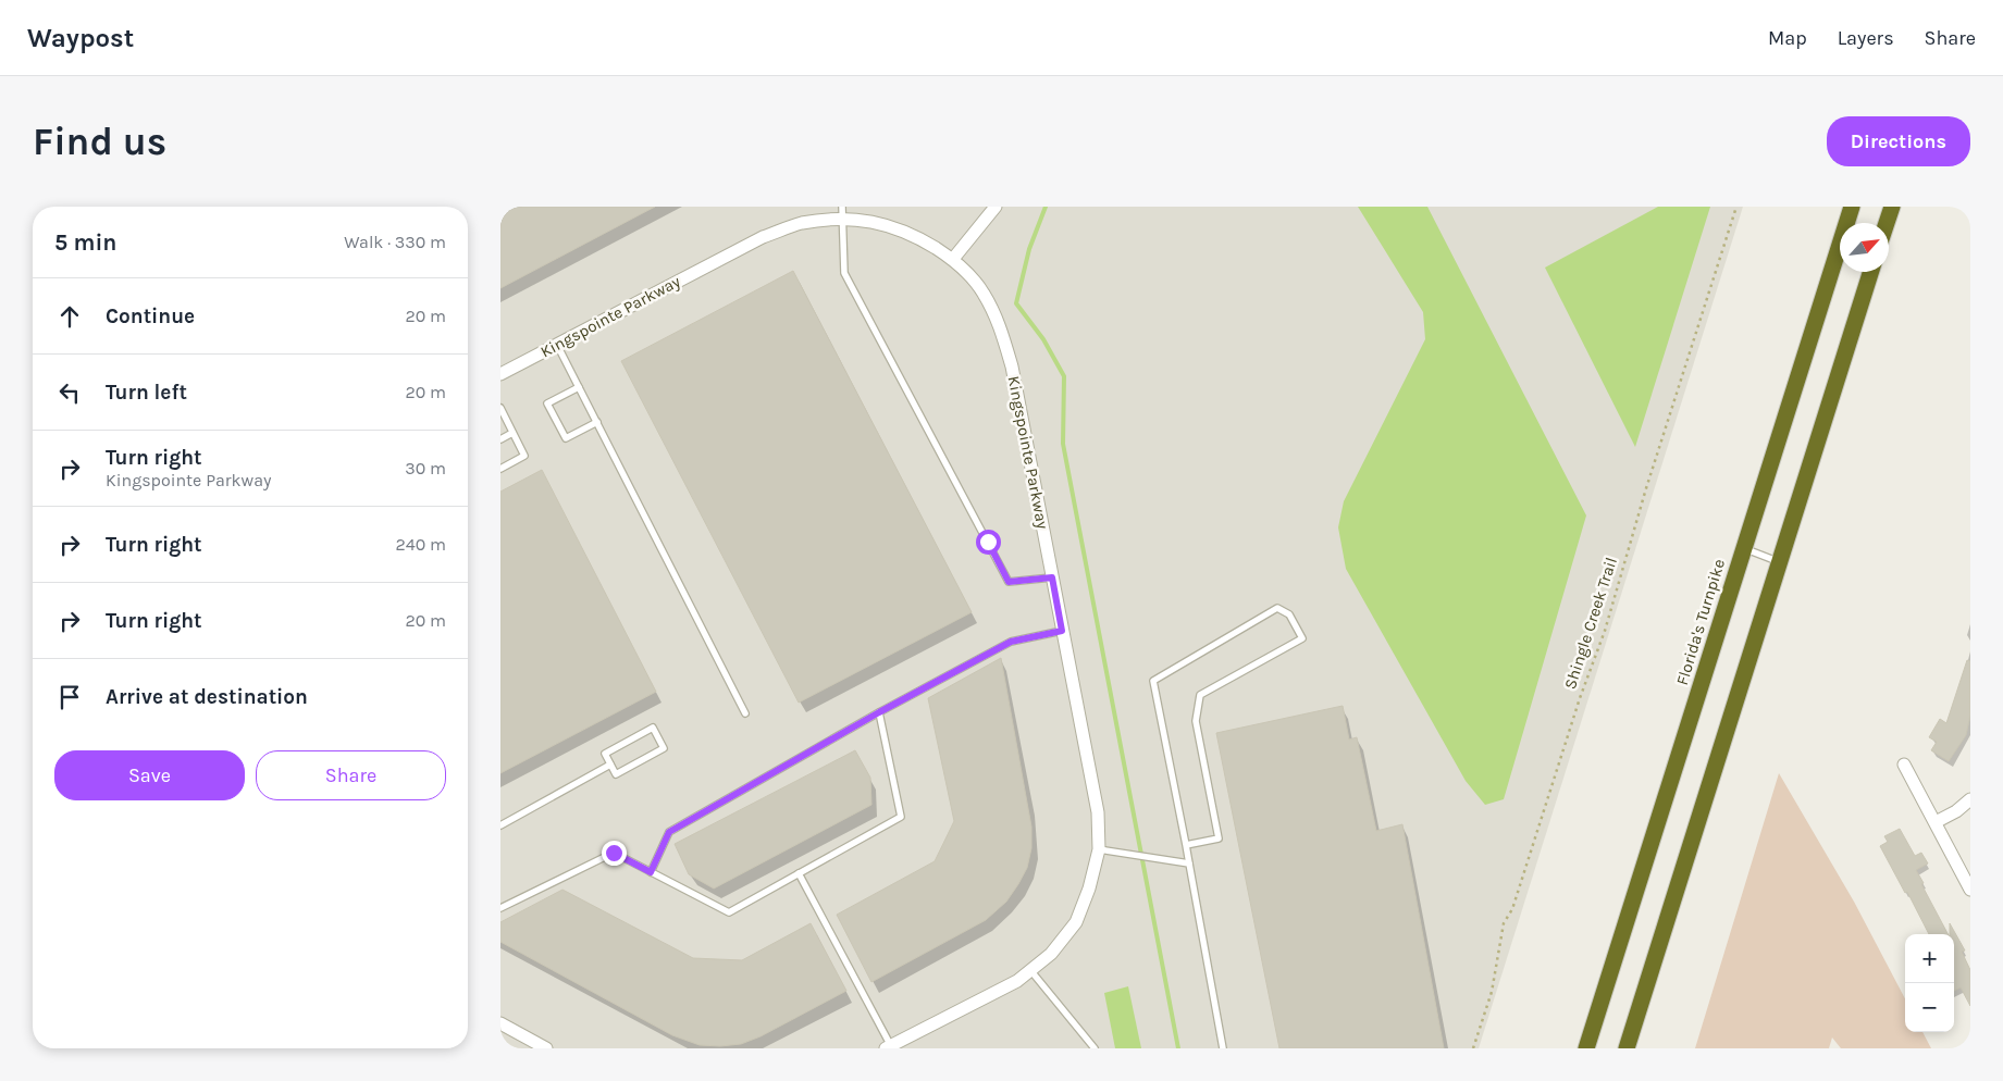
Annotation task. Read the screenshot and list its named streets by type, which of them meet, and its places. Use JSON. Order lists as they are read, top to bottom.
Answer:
{
  "streets": {
    "highway": ["Florida's Turnpike"],
    "street": ["Kingspointe Parkway"],
    "path": ["Shingle Creek Trail"]
  },
  "north": "top right",
  "page": {
    "header": "Waypost",
    "nav": ["Map", "Layers", "Share"],
    "buttons": [
      "Directions",
      ["Save", "Share"]
    ],
    "title": "Find us",
    "heading": ["5 min", "Walk · 330 m"],
    "list": [
      ["Continue", "20 m"],
      ["Turn left", "20 m"],
      ["Turn right", "Kingspointe Parkway", "30 m"],
      ["Turn right", "240 m"],
      ["Turn right", "20 m"],
      "Arrive at destination"
    ],
    "map_buttons": ["+", "−"]
  }
}
